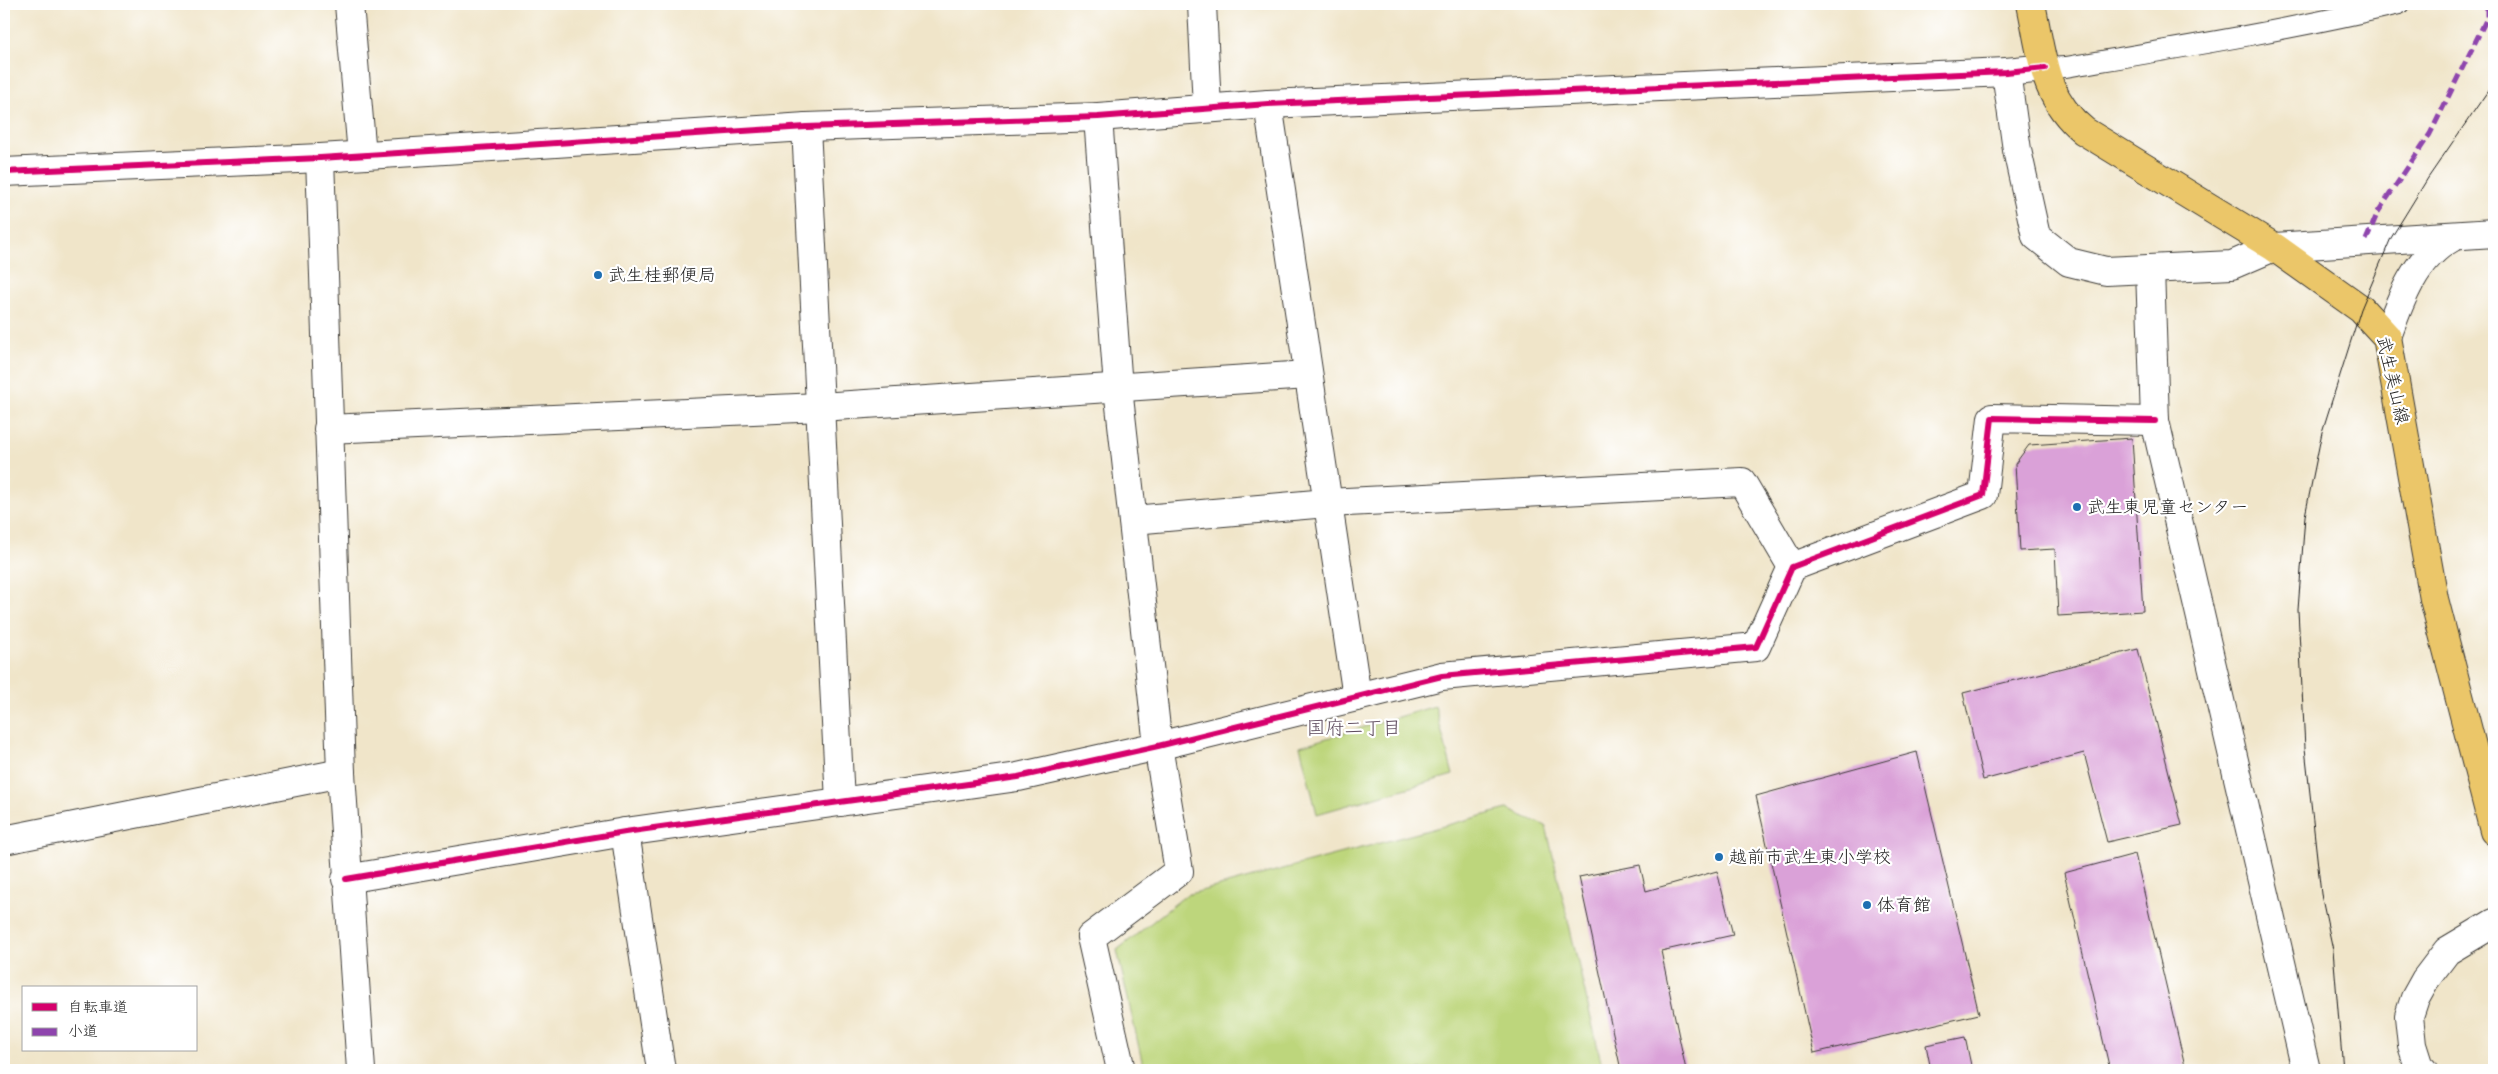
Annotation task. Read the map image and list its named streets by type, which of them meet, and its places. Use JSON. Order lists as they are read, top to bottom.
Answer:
{
  "streets": {
    "main road": ["武生美山線"]
  },
  "districts": ["国府二丁目"],
  "places": [
    "武生桂郵便局",
    "武生東児童センター",
    "越前市武生東小学校",
    "体育館"
  ],
  "legend": ["自転車道", "小道"]
}
